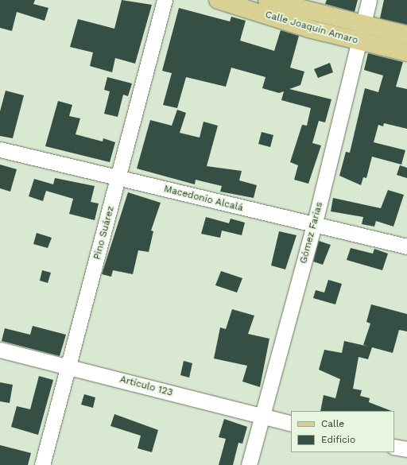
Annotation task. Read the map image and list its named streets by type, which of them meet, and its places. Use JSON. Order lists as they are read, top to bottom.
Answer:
{
  "streets": {
    "main road": ["Calle Joaquín Amaro"],
    "street": [
      "Macedonio Alcalá",
      "Pino Suárez",
      "Gómez Farias",
      "Artículo 123"
    ]
  },
  "crossings": [
    ["Calle Joaquín Amaro", "Gómez Farias"],
    ["Macedonio Alcalá", "Pino Suárez"],
    ["Macedonio Alcalá", "Gómez Farias"],
    ["Pino Suárez", "Artículo 123"],
    ["Gómez Farias", "Artículo 123"]
  ],
  "legend": ["Calle", "Edificio"]
}
